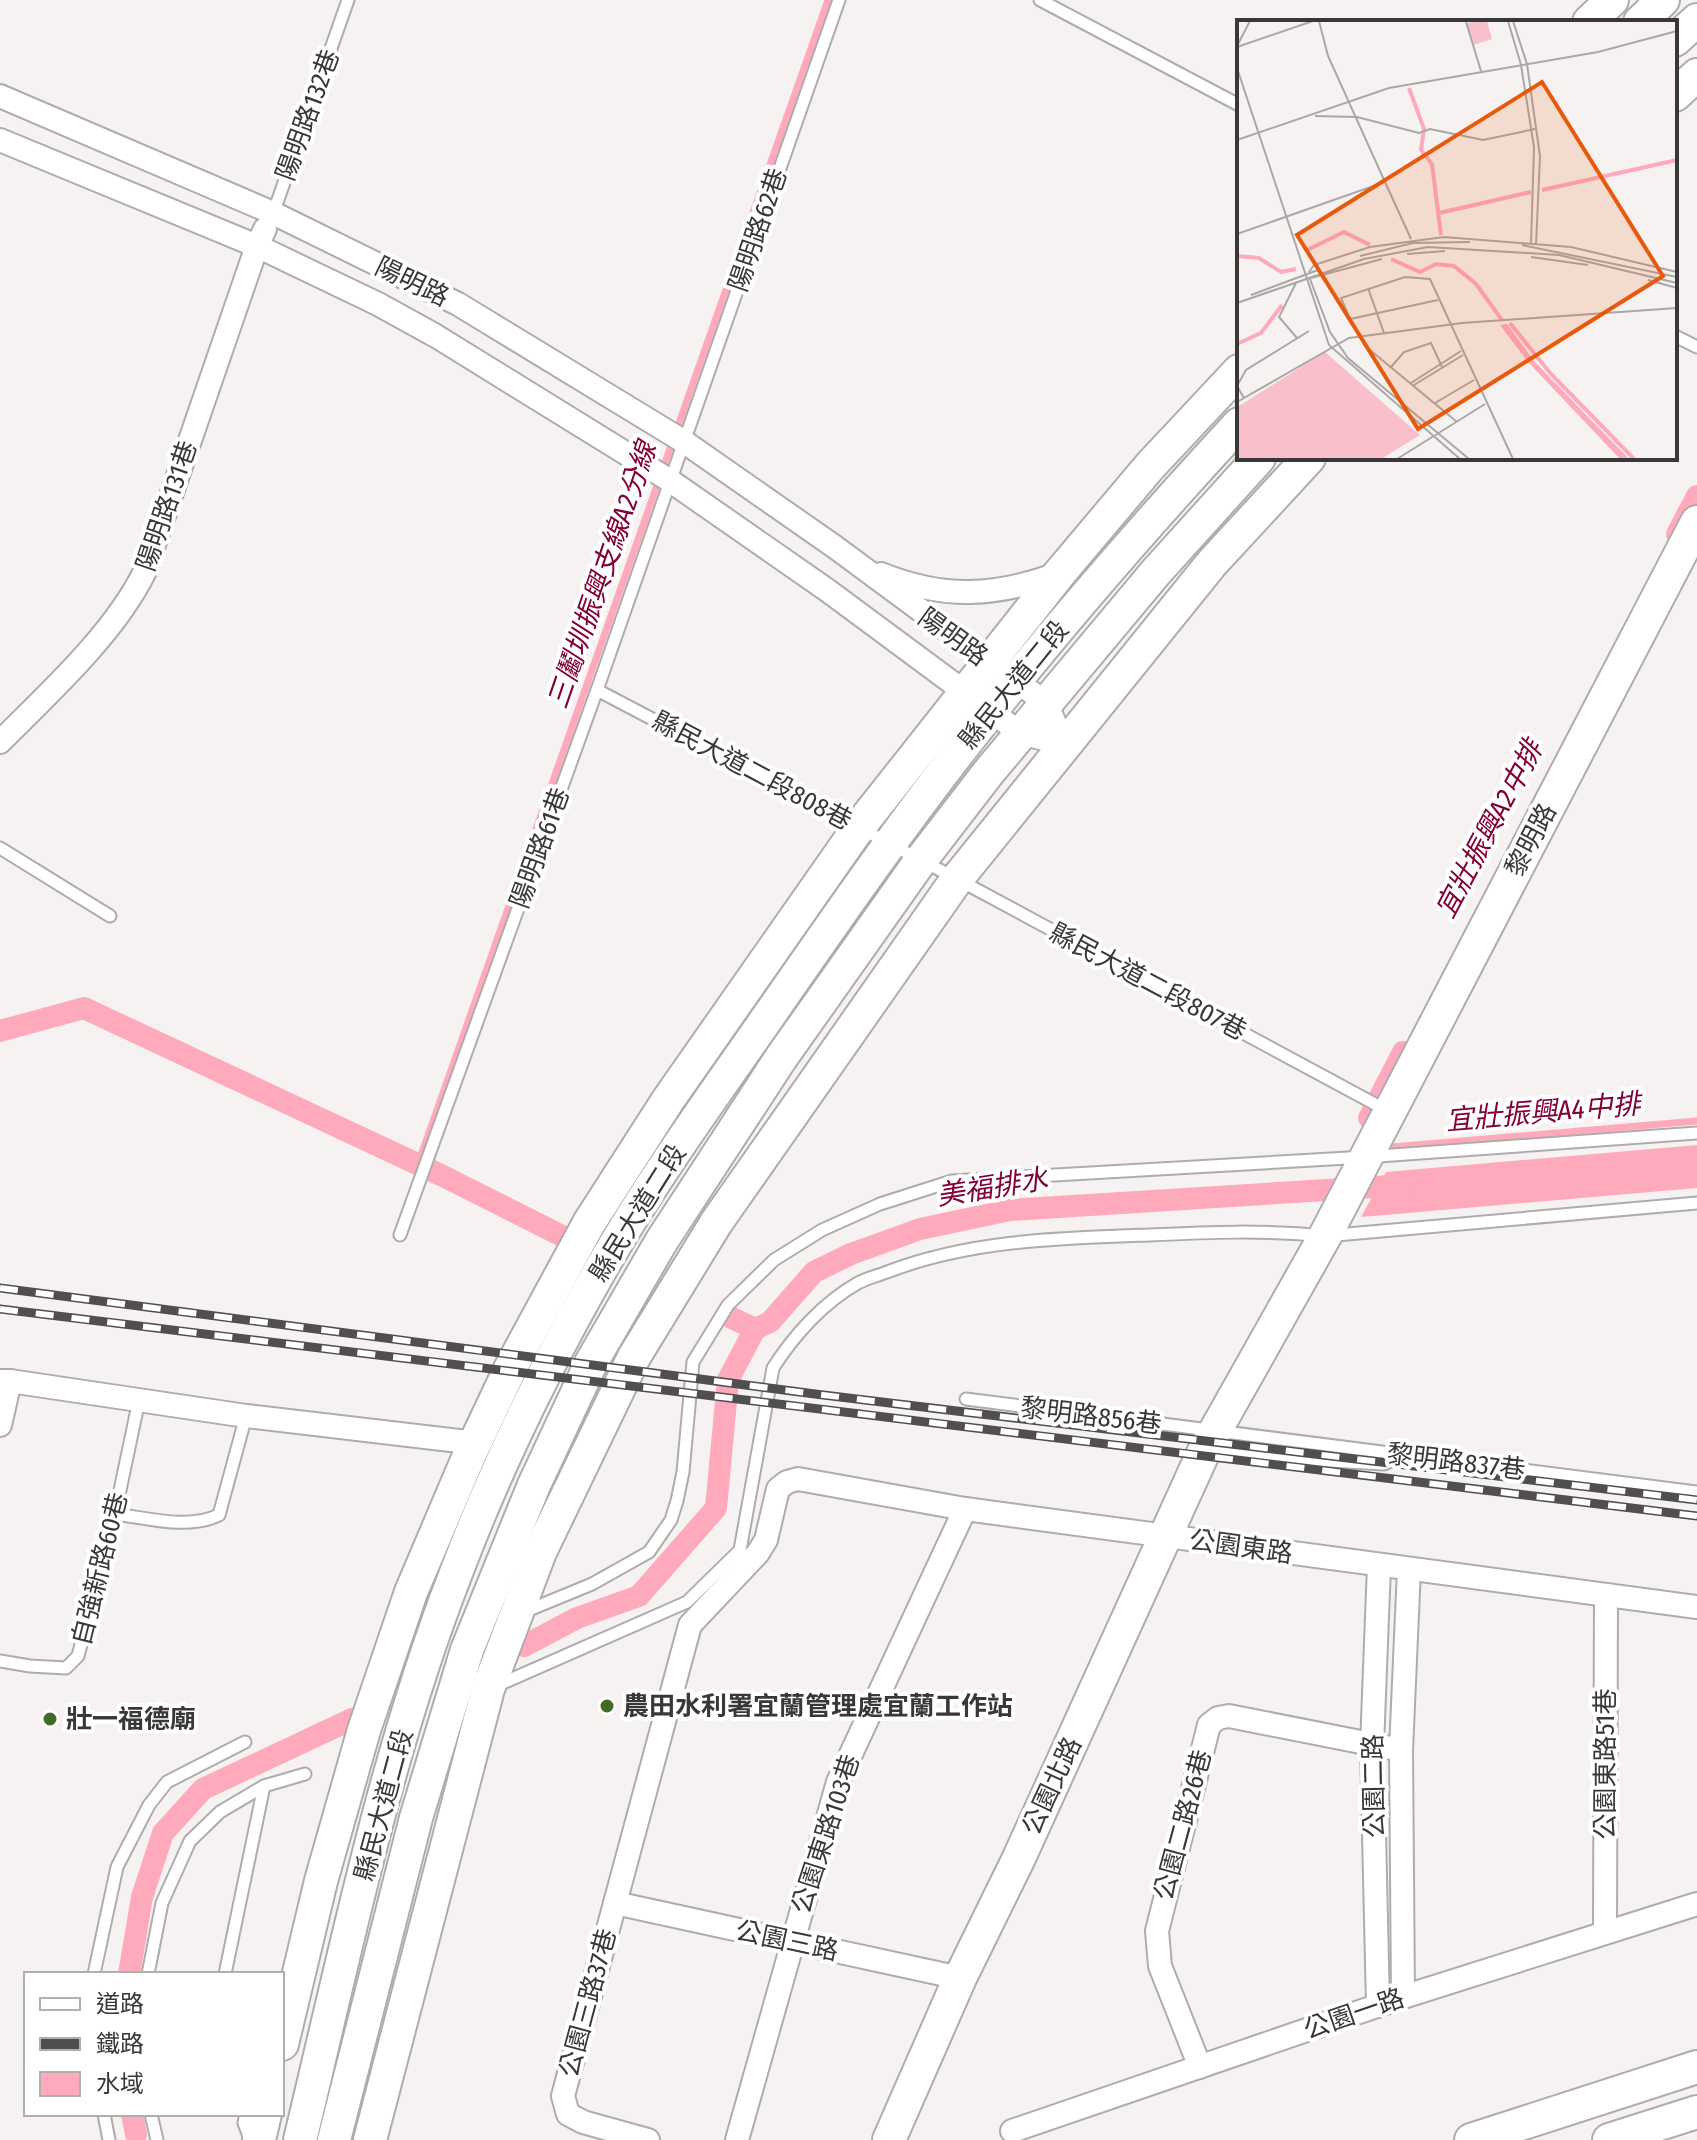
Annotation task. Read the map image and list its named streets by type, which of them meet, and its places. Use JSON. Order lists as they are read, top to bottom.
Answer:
{
  "streets": {
    "street": [
      "陽明路",
      "陽明路131巷",
      "縣民大道二段",
      "黎明路",
      "公園東路",
      "公園東路51巷",
      "公園北路",
      "公園二路",
      "公園二路26巷",
      "公園東路103巷",
      "公園三路",
      "公園三路37巷",
      "公園一路"
    ],
    "lane": [
      "陽明路132巷",
      "陽明路62巷",
      "縣民大道二段808巷",
      "陽明路61巷",
      "縣民大道二段807巷",
      "黎明路856巷",
      "黎明路837巷",
      "自強新路60巷"
    ]
  },
  "crossings": [
    ["陽明路132巷", "陽明路"],
    ["陽明路132巷", "陽明路131巷"],
    ["陽明路62巷", "陽明路"],
    ["陽明路62巷", "陽明路61巷"],
    ["陽明路", "陽明路131巷"],
    ["陽明路", "縣民大道二段"],
    ["陽明路", "陽明路61巷"],
    ["縣民大道二段", "縣民大道二段808巷"],
    ["縣民大道二段", "縣民大道二段807巷"],
    ["縣民大道二段808巷", "陽明路61巷"],
    ["縣民大道二段808巷", "縣民大道二段807巷"],
    ["黎明路", "縣民大道二段807巷"],
    ["黎明路856巷", "黎明路837巷"],
    ["黎明路856巷", "公園北路"],
    ["黎明路837巷", "公園北路"],
    ["公園東路", "公園東路51巷"],
    ["公園東路", "公園北路"],
    ["公園東路", "公園二路"],
    ["公園東路", "公園東路103巷"],
    ["公園東路", "公園三路37巷"],
    ["公園東路51巷", "公園一路"],
    ["公園北路", "公園三路"],
    ["公園二路", "公園二路26巷"],
    ["公園二路", "公園一路"],
    ["公園二路26巷", "公園一路"],
    ["公園東路103巷", "公園三路"],
    ["公園三路", "公園三路37巷"]
  ],
  "water": [
    "三鬮圳振興支線A2分線",
    "宜壯振興A2中排",
    "宜壯振興A4中排",
    "美福排水"
  ],
  "places": ["農田水利署宜蘭管理處宜蘭工作站", "壯一福德廟"],
  "legend": ["道路", "鐵路", "水域"]
}
